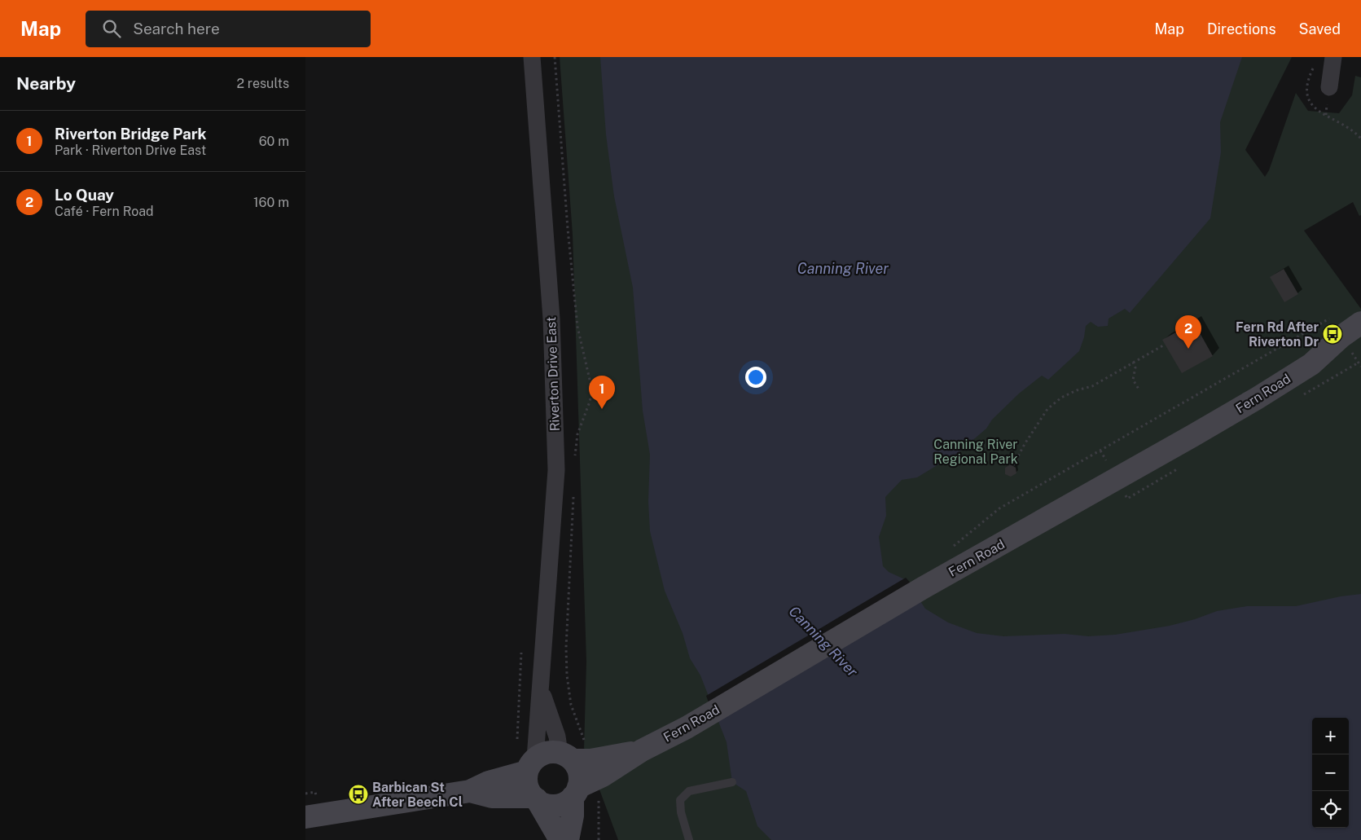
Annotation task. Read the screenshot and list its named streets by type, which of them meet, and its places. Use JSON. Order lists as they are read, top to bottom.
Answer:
{
  "streets": {
    "street": ["Riverton Drive East", "Fern Road"]
  },
  "crossings": [
    ["Riverton Drive East", "Fern Road"]
  ],
  "water": ["Canning River"],
  "parks": ["Canning River Regional Park"],
  "places": {
    "bus stop": ["Fern Rd After Riverton Dr", "Barbican St After Beech Cl"]
  },
  "page": {
    "header": "Map",
    "search": "Search here",
    "nav": ["Map", "Directions", "Saved"],
    "heading": ["Nearby", "2 results"],
    "list": [
      {
        "mark": "1",
        "name": "Riverton Bridge Park",
        "note": "Park · Riverton Drive East",
        "value": "60 m"
      },
      {
        "mark": "2",
        "name": "Lo Quay",
        "note": "Café · Fern Road",
        "value": "160 m"
      }
    ],
    "pins": ["2", "1"],
    "map_buttons": ["+", "−"]
  }
}
